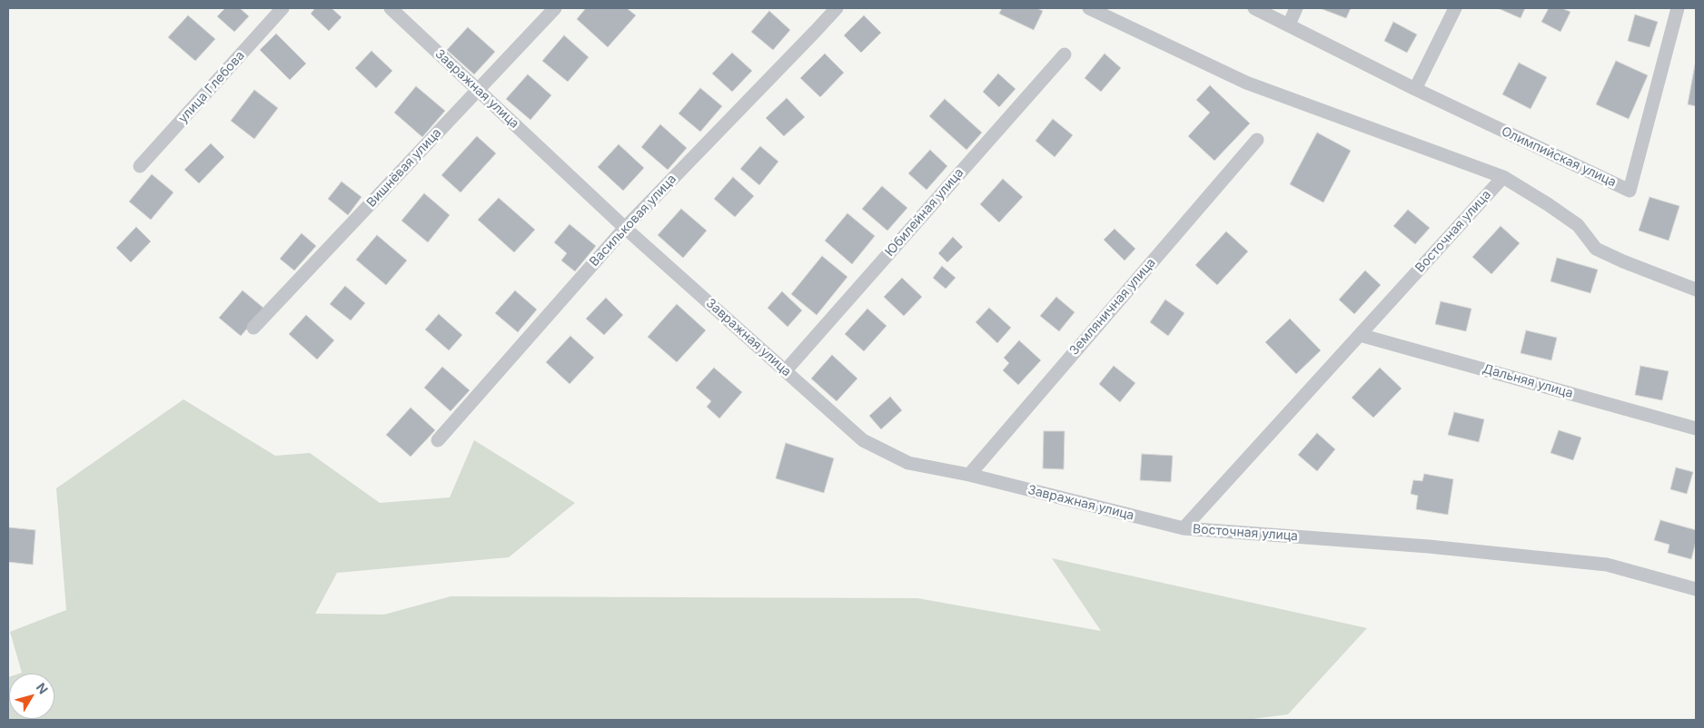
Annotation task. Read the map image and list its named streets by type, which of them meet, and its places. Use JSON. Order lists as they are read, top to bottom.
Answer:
{
  "streets": {
    "street": [
      "улица Глебова",
      "Завражная улица",
      "Олимпийская улица",
      "Вишнёвая улица",
      "Юбилейная улица",
      "Васильковая улица",
      "Восточная улица",
      "Земляничная улица",
      "Дальняя улица"
    ]
  },
  "crossings": [
    ["Завражная улица", "Вишнёвая улица"],
    ["Завражная улица", "Юбилейная улица"],
    ["Завражная улица", "Васильковая улица"],
    ["Завражная улица", "Восточная улица"],
    ["Завражная улица", "Земляничная улица"],
    ["Восточная улица", "Дальняя улица"]
  ],
  "north": "top right"
}
